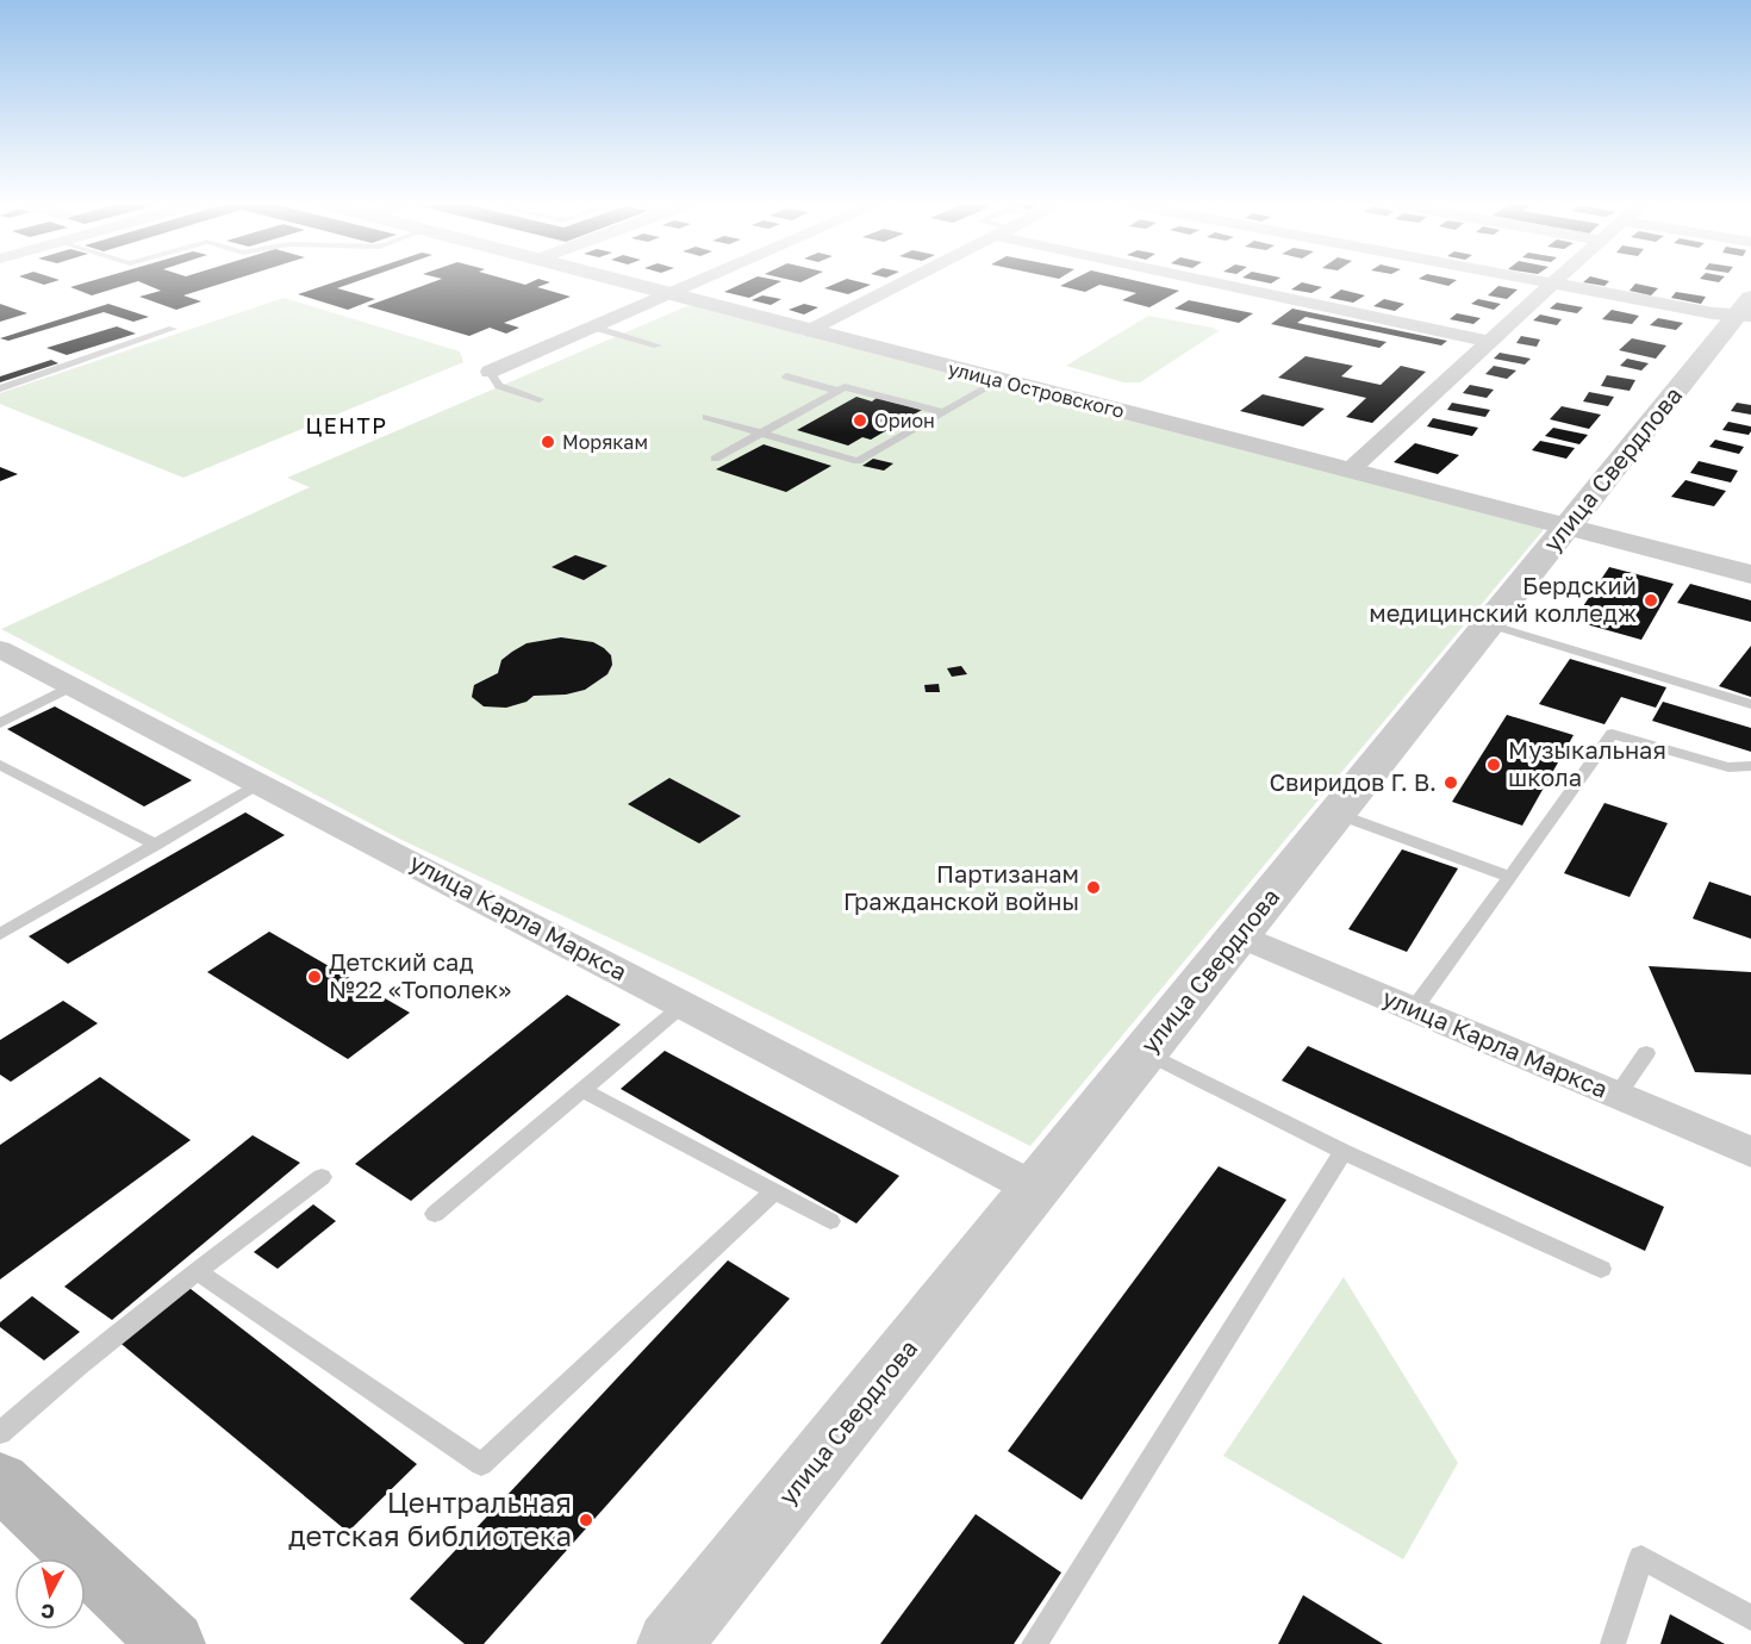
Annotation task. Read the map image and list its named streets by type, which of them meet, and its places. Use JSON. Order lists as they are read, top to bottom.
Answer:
{
  "streets": {
    "street": ["улица Островского", "улица Свердлова", "улица Карла Маркса"]
  },
  "crossings": [
    ["улица Островского", "улица Свердлова"],
    ["улица Свердлова", "улица Карла Маркса"]
  ],
  "districts": ["ЦЕНТР"],
  "places": [
    "Орион",
    "Морякам",
    "Бердский медицинский колледж",
    "Музыкальная школа",
    "Свиридов Г. В.",
    "Партизанам Гражданской войны",
    "Детский сад №22 «Тополек»",
    "Центральная детская библиотека"
  ],
  "north": "bottom"
}
